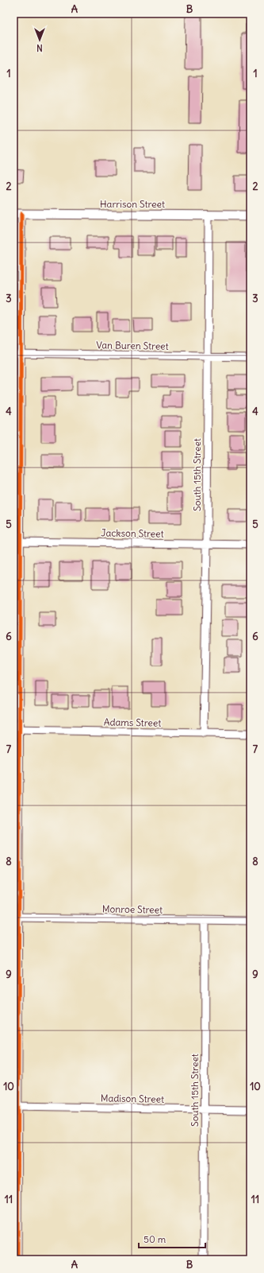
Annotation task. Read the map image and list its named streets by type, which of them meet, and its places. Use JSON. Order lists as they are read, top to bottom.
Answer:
{
  "streets": {
    "street": [
      "Harrison Street",
      "Van Buren Street",
      "South 15th Street",
      "Jackson Street",
      "Adams Street",
      "Monroe Street",
      "Madison Street"
    ]
  },
  "crossings": [
    ["Harrison Street", "South 15th Street"],
    ["Van Buren Street", "South 15th Street"],
    ["South 15th Street", "Jackson Street"],
    ["South 15th Street", "Adams Street"],
    ["South 15th Street", "Monroe Street"],
    ["South 15th Street", "Madison Street"]
  ],
  "scale_bar": "50 m",
  "north": "bottom",
  "grid": {
    "columns": ["A", "B"],
    "rows": [
      "1",
      "2",
      "3",
      "4",
      "5",
      "6",
      "7",
      "8",
      "9",
      "10",
      "11"
    ]
  }
}
